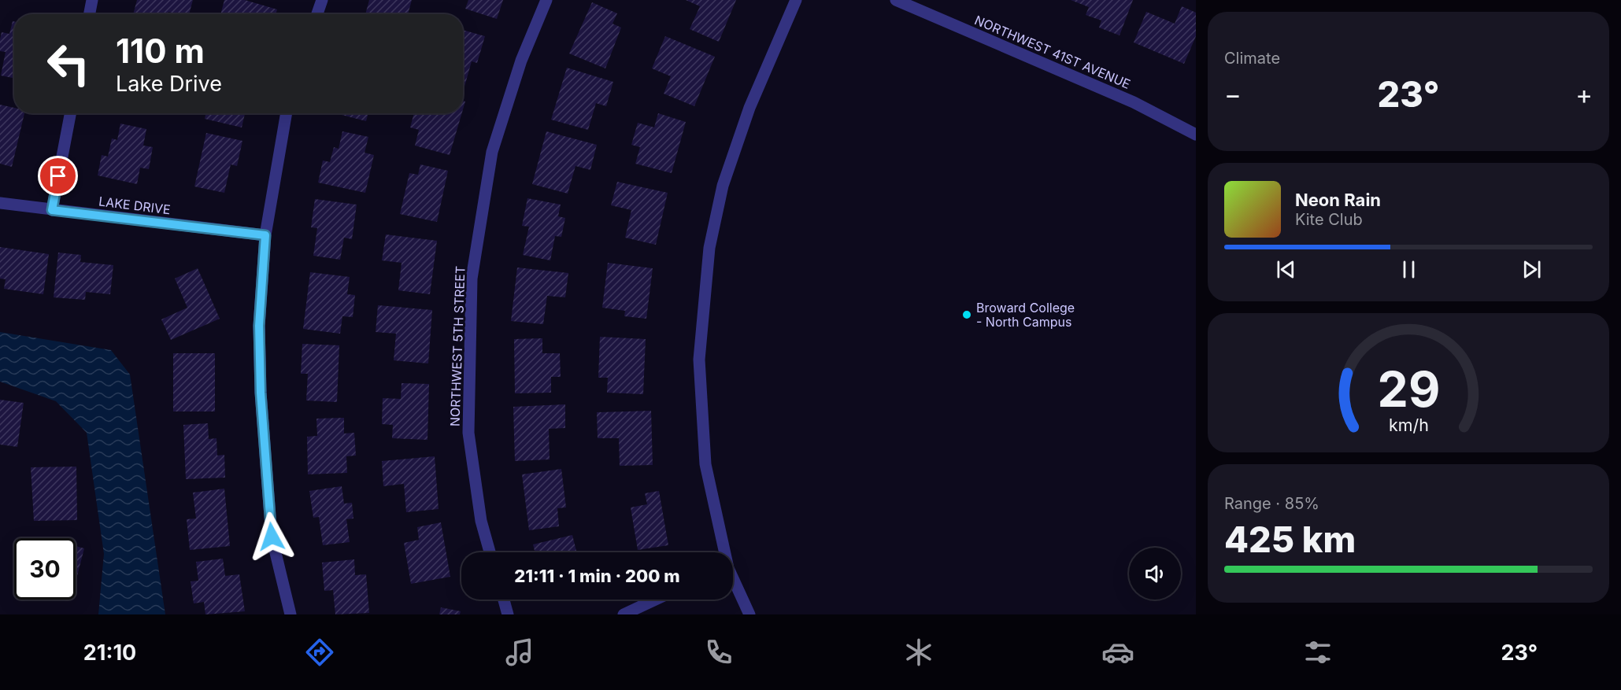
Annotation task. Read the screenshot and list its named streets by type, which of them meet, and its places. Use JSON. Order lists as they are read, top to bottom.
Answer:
{
  "streets": {
    "street": ["NORTHWEST 41ST AVENUE", "LAKE DRIVE", "NORTHWEST 5TH STREET"]
  },
  "places": ["Broward College - North Campus"],
  "page": {
    "tile": [
      "Climate",
      ["Range · 85%", "425 km"]
    ],
    "turn": ["110 m", "Lake Drive"],
    "heat": ["−", "23°", "+"],
    "song": ["Neon Rain", "Kite Club"],
    "limit": "30",
    "trip": "21:11 · 1 min · 200 m",
    "tabs": ["21:10", "23°"],
    "gauge": ["29", "km/h"]
  }
}
